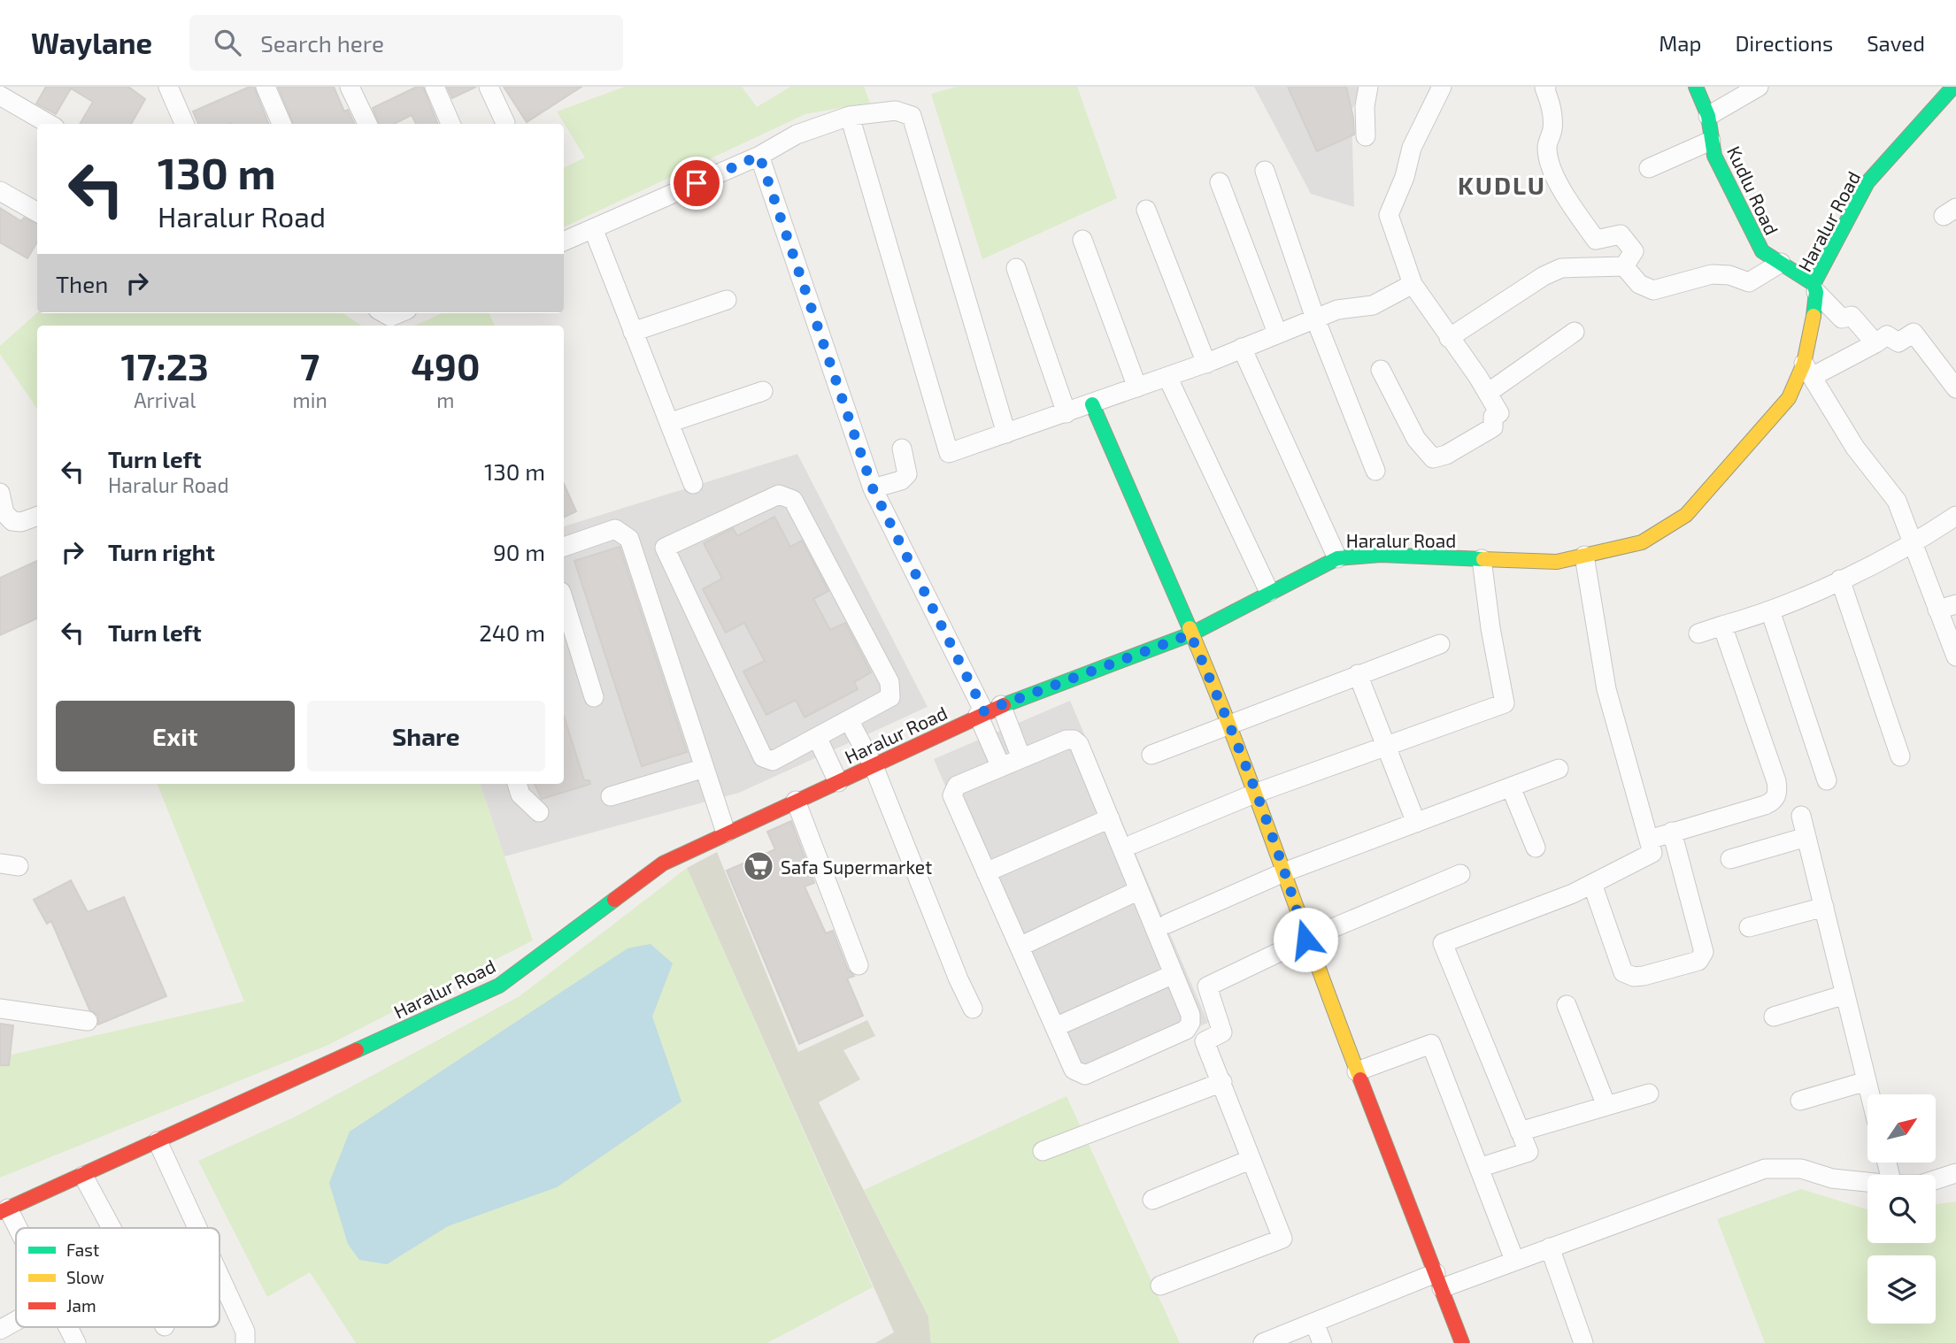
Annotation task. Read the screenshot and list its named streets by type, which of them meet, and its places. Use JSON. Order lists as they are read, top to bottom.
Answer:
{
  "streets": {
    "street": ["Kudlu Road", "Haralur Road"]
  },
  "crossings": [
    ["Kudlu Road", "Haralur Road"]
  ],
  "districts": ["KUDLU"],
  "places": {
    "supermarket": ["Safa Supermarket"]
  },
  "legend": ["Fast", "Slow", "Jam"],
  "north": "top right",
  "page": {
    "header": "Waylane",
    "search": "Search here",
    "nav": ["Map", "Directions", "Saved"],
    "turn": ["130 m", "Haralur Road"],
    "then": "Then",
    "eta": [
      "17:23",
      "Arrival",
      "7",
      "min",
      "490",
      "m"
    ],
    "list": [
      {
        "name": "Turn left",
        "note": "Haralur Road",
        "value": "130 m"
      },
      {
        "name": "Turn right",
        "value": "90 m"
      },
      {
        "name": "Turn left",
        "value": "240 m"
      }
    ],
    "buttons": ["Exit", "Share"]
  }
}
